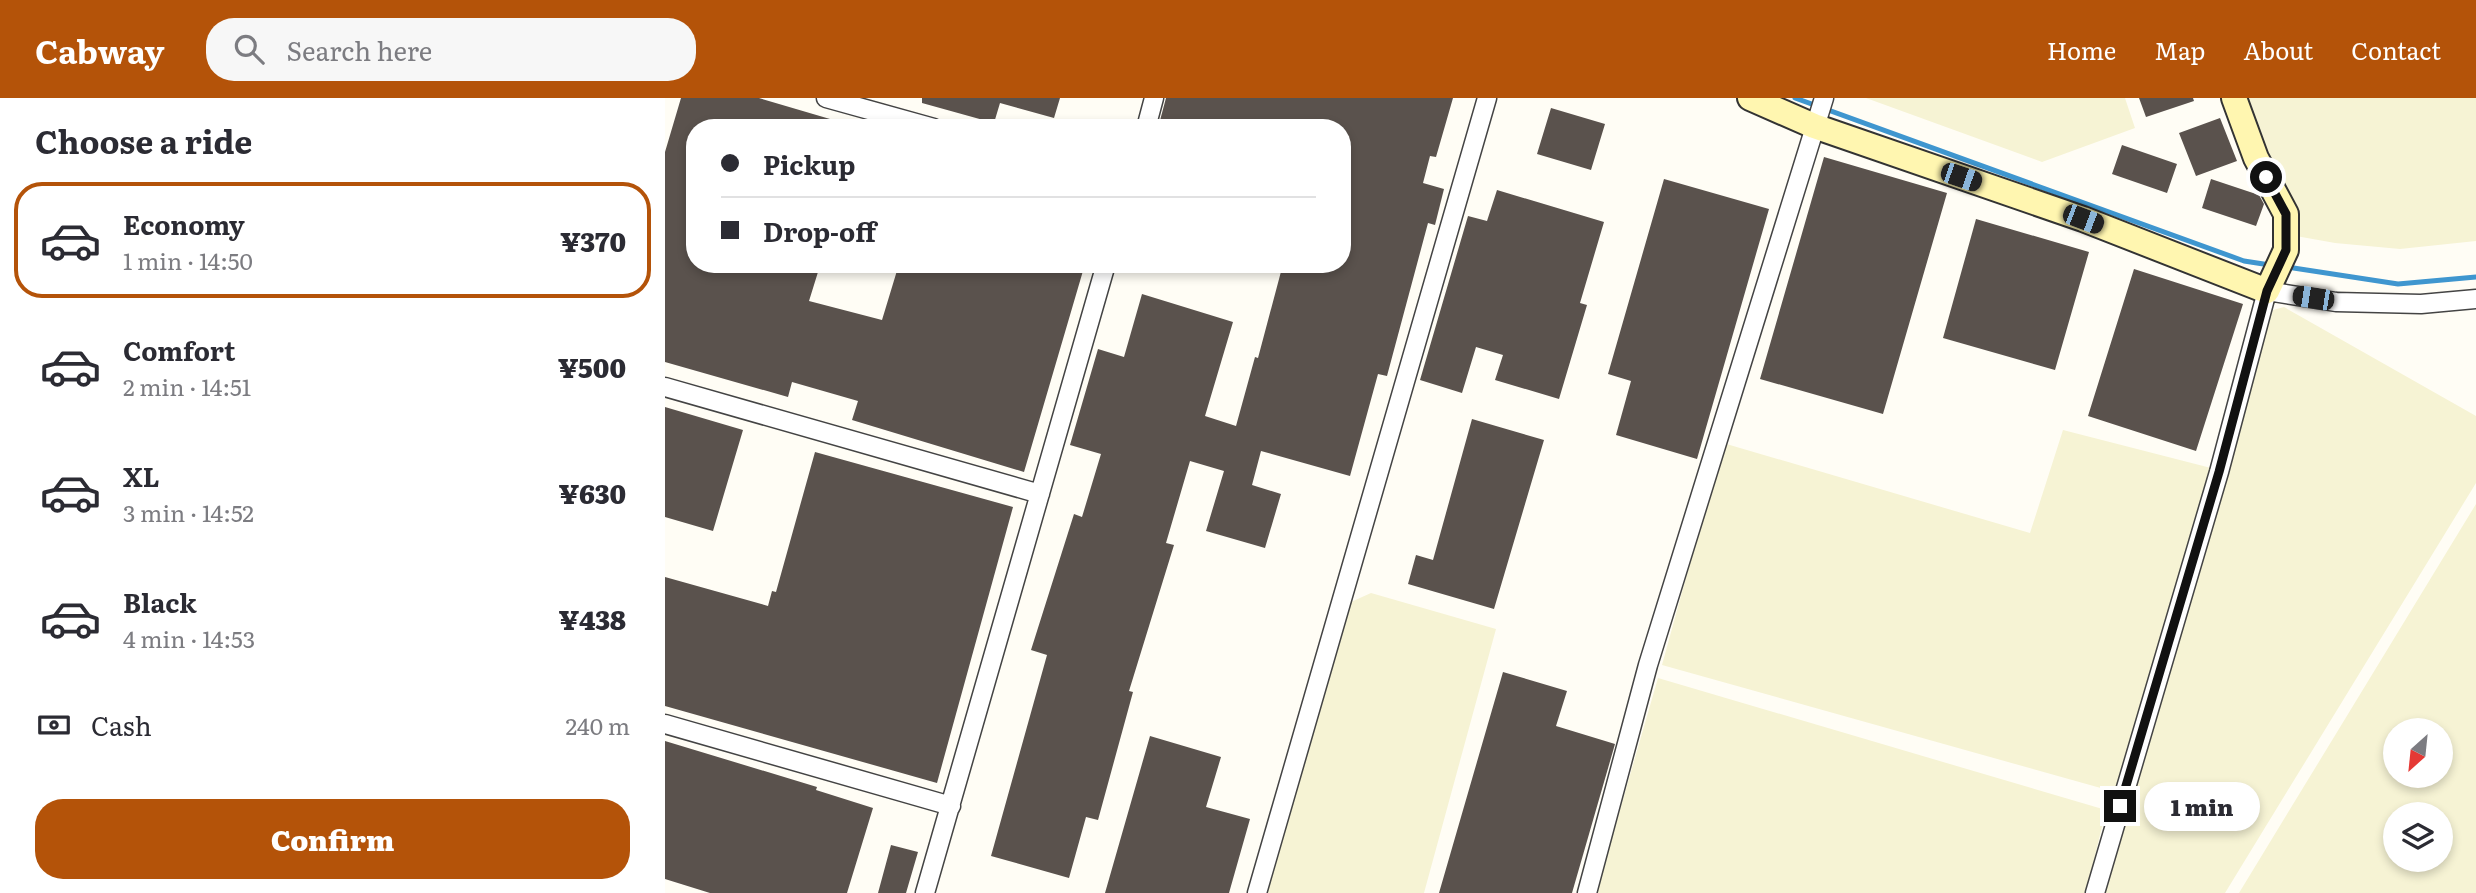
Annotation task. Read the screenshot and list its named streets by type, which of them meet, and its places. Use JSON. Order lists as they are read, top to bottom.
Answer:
{
  "north": "bottom left",
  "page": {
    "header": "Cabway",
    "search": "Search here",
    "nav": [
      "Home",
      "Map",
      "About",
      "Contact"
    ],
    "heading": "Choose a ride",
    "banner": ["Pickup", "Drop-off"],
    "list": [
      {
        "name": "Economy",
        "note": "1 min · 14:50",
        "value": "¥370"
      },
      {
        "name": "Comfort",
        "note": "2 min · 14:51",
        "value": "¥500"
      },
      {
        "name": "XL",
        "note": "3 min · 14:52",
        "value": "¥630"
      },
      {
        "name": "Black",
        "note": "4 min · 14:53",
        "value": "¥438"
      }
    ],
    "pay": ["Cash", "240 m"],
    "bubble": "1 min",
    "buttons": "Confirm"
  }
}
